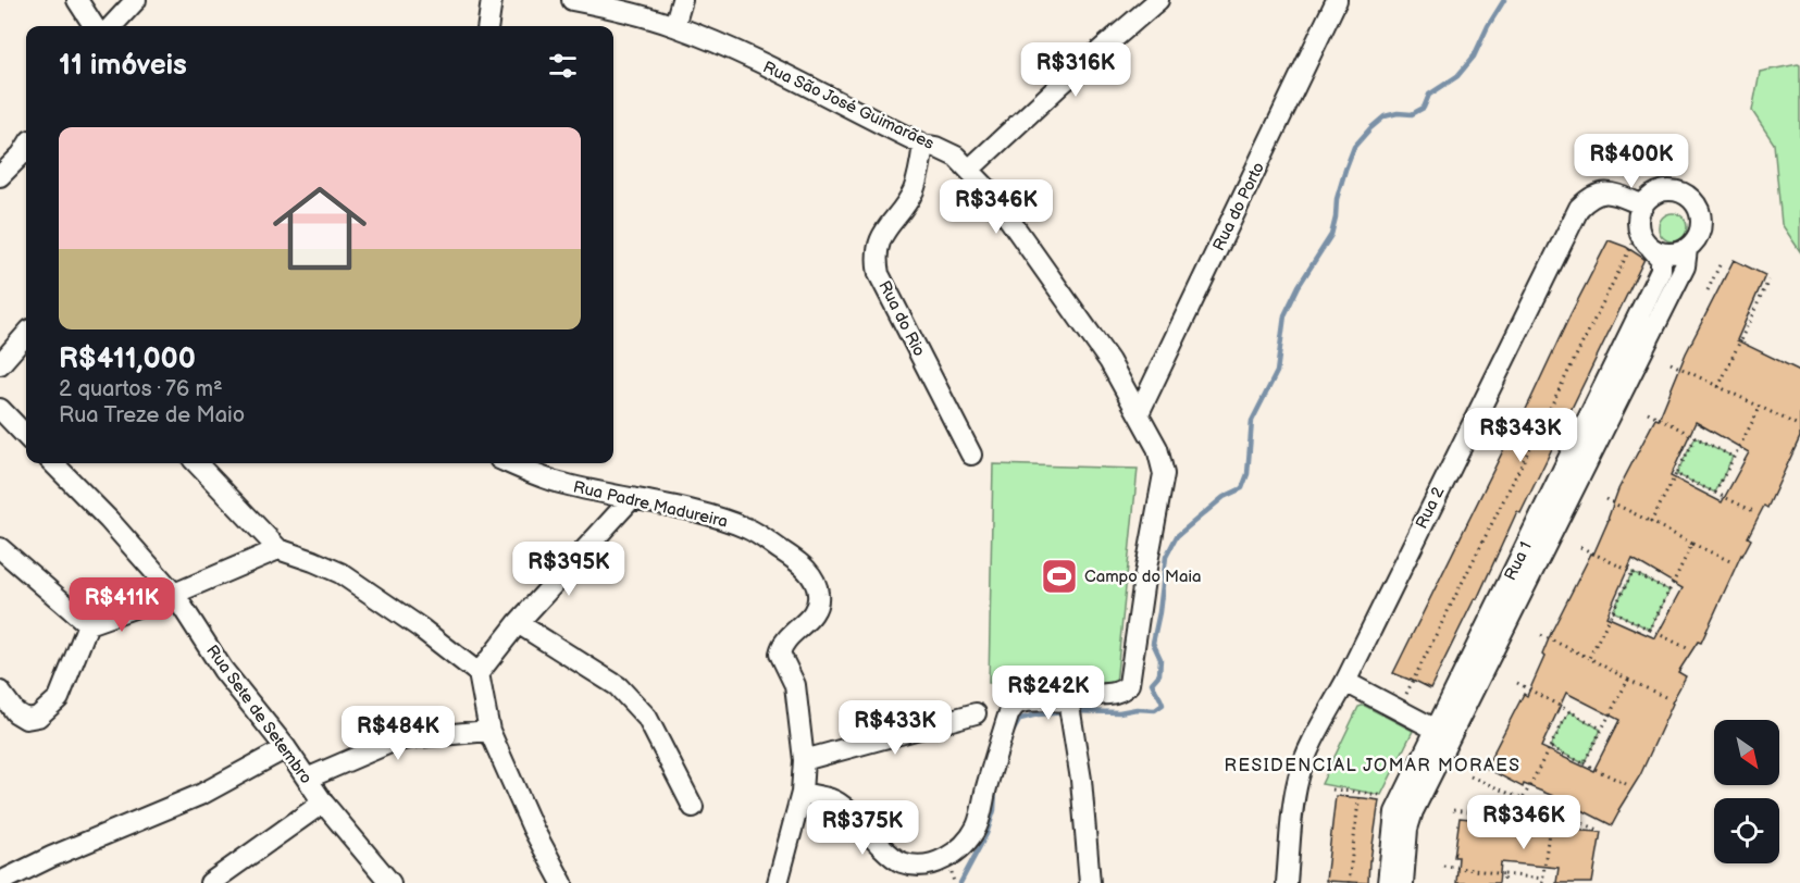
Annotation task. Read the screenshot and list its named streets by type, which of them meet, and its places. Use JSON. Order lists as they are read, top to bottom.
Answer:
{
  "streets": {
    "street": [
      "Rua São José Guimarães",
      "Rua do Porto",
      "Rua do Rio",
      "Rua Padre Madureira",
      "Rua 2",
      "Rua 1",
      "Rua Sete de Setembro"
    ]
  },
  "crossings": [
    ["Rua São José Guimarães", "Rua do Porto"],
    ["Rua São José Guimarães", "Rua do Rio"],
    ["Rua 2", "Rua 1"]
  ],
  "districts": ["RESIDENCIAL JOMAR MORAES"],
  "places": {
    "sports": ["Campo do Maia"]
  },
  "north": "bottom right",
  "page": {
    "heading": "11 imóveis",
    "price": [
      "R$316K",
      "R$400K",
      "R$346K",
      "R$343K",
      "R$395K",
      "R$411K",
      "R$242K",
      "R$433K",
      "R$484K",
      "R$346K",
      "R$375K"
    ],
    "list": [
      {
        "name": "R$411,000",
        "note": "2 quartos · 76 m² · Rua Treze de Maio"
      }
    ]
  }
}
